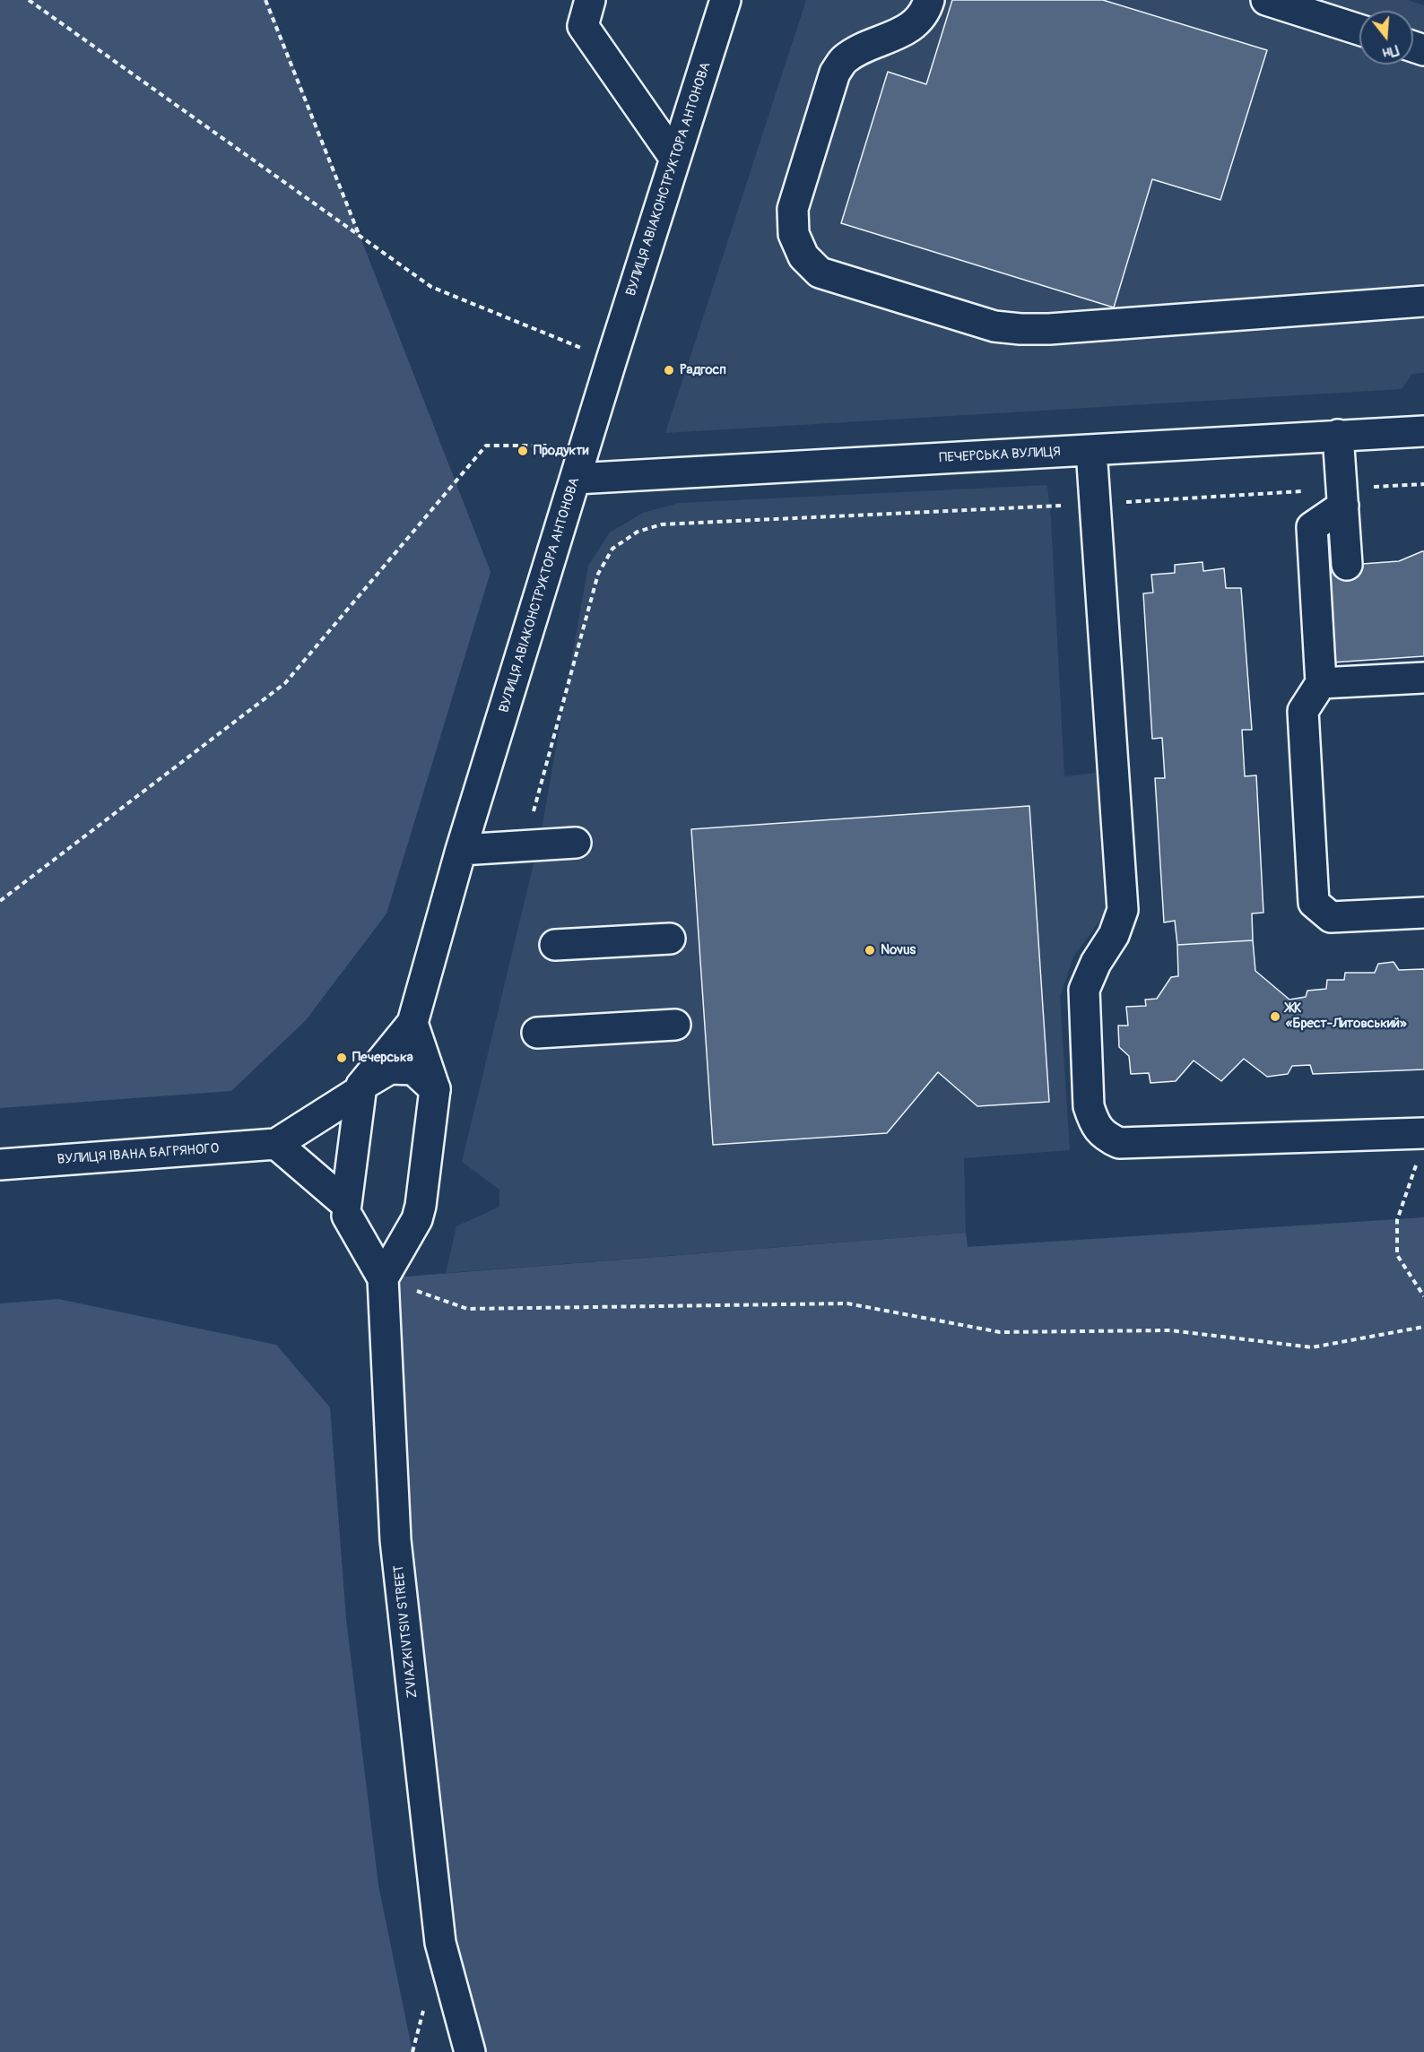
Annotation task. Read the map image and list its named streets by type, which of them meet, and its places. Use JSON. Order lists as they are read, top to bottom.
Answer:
{
  "streets": {
    "street": [
      "ВУЛИЦЯ АВІАКОНСТРУКТОРА АНТОНОВА",
      "ПЕЧЕРСЬКА ВУЛИЦЯ",
      "ВУЛИЦЯ ІВАНА БАГРЯНОГО",
      "ZVIAZKIVTSIV STREET"
    ]
  },
  "crossings": [
    ["ВУЛИЦЯ АВІАКОНСТРУКТОРА АНТОНОВА", "ПЕЧЕРСЬКА ВУЛИЦЯ"],
    ["ВУЛИЦЯ АВІАКОНСТРУКТОРА АНТОНОВА", "ВУЛИЦЯ ІВАНА БАГРЯНОГО"]
  ],
  "places": [
    "Радгосп",
    "Продукти",
    "Novus",
    "ЖК «Брест-Литовський»",
    "Печерська"
  ],
  "north": "bottom"
}
